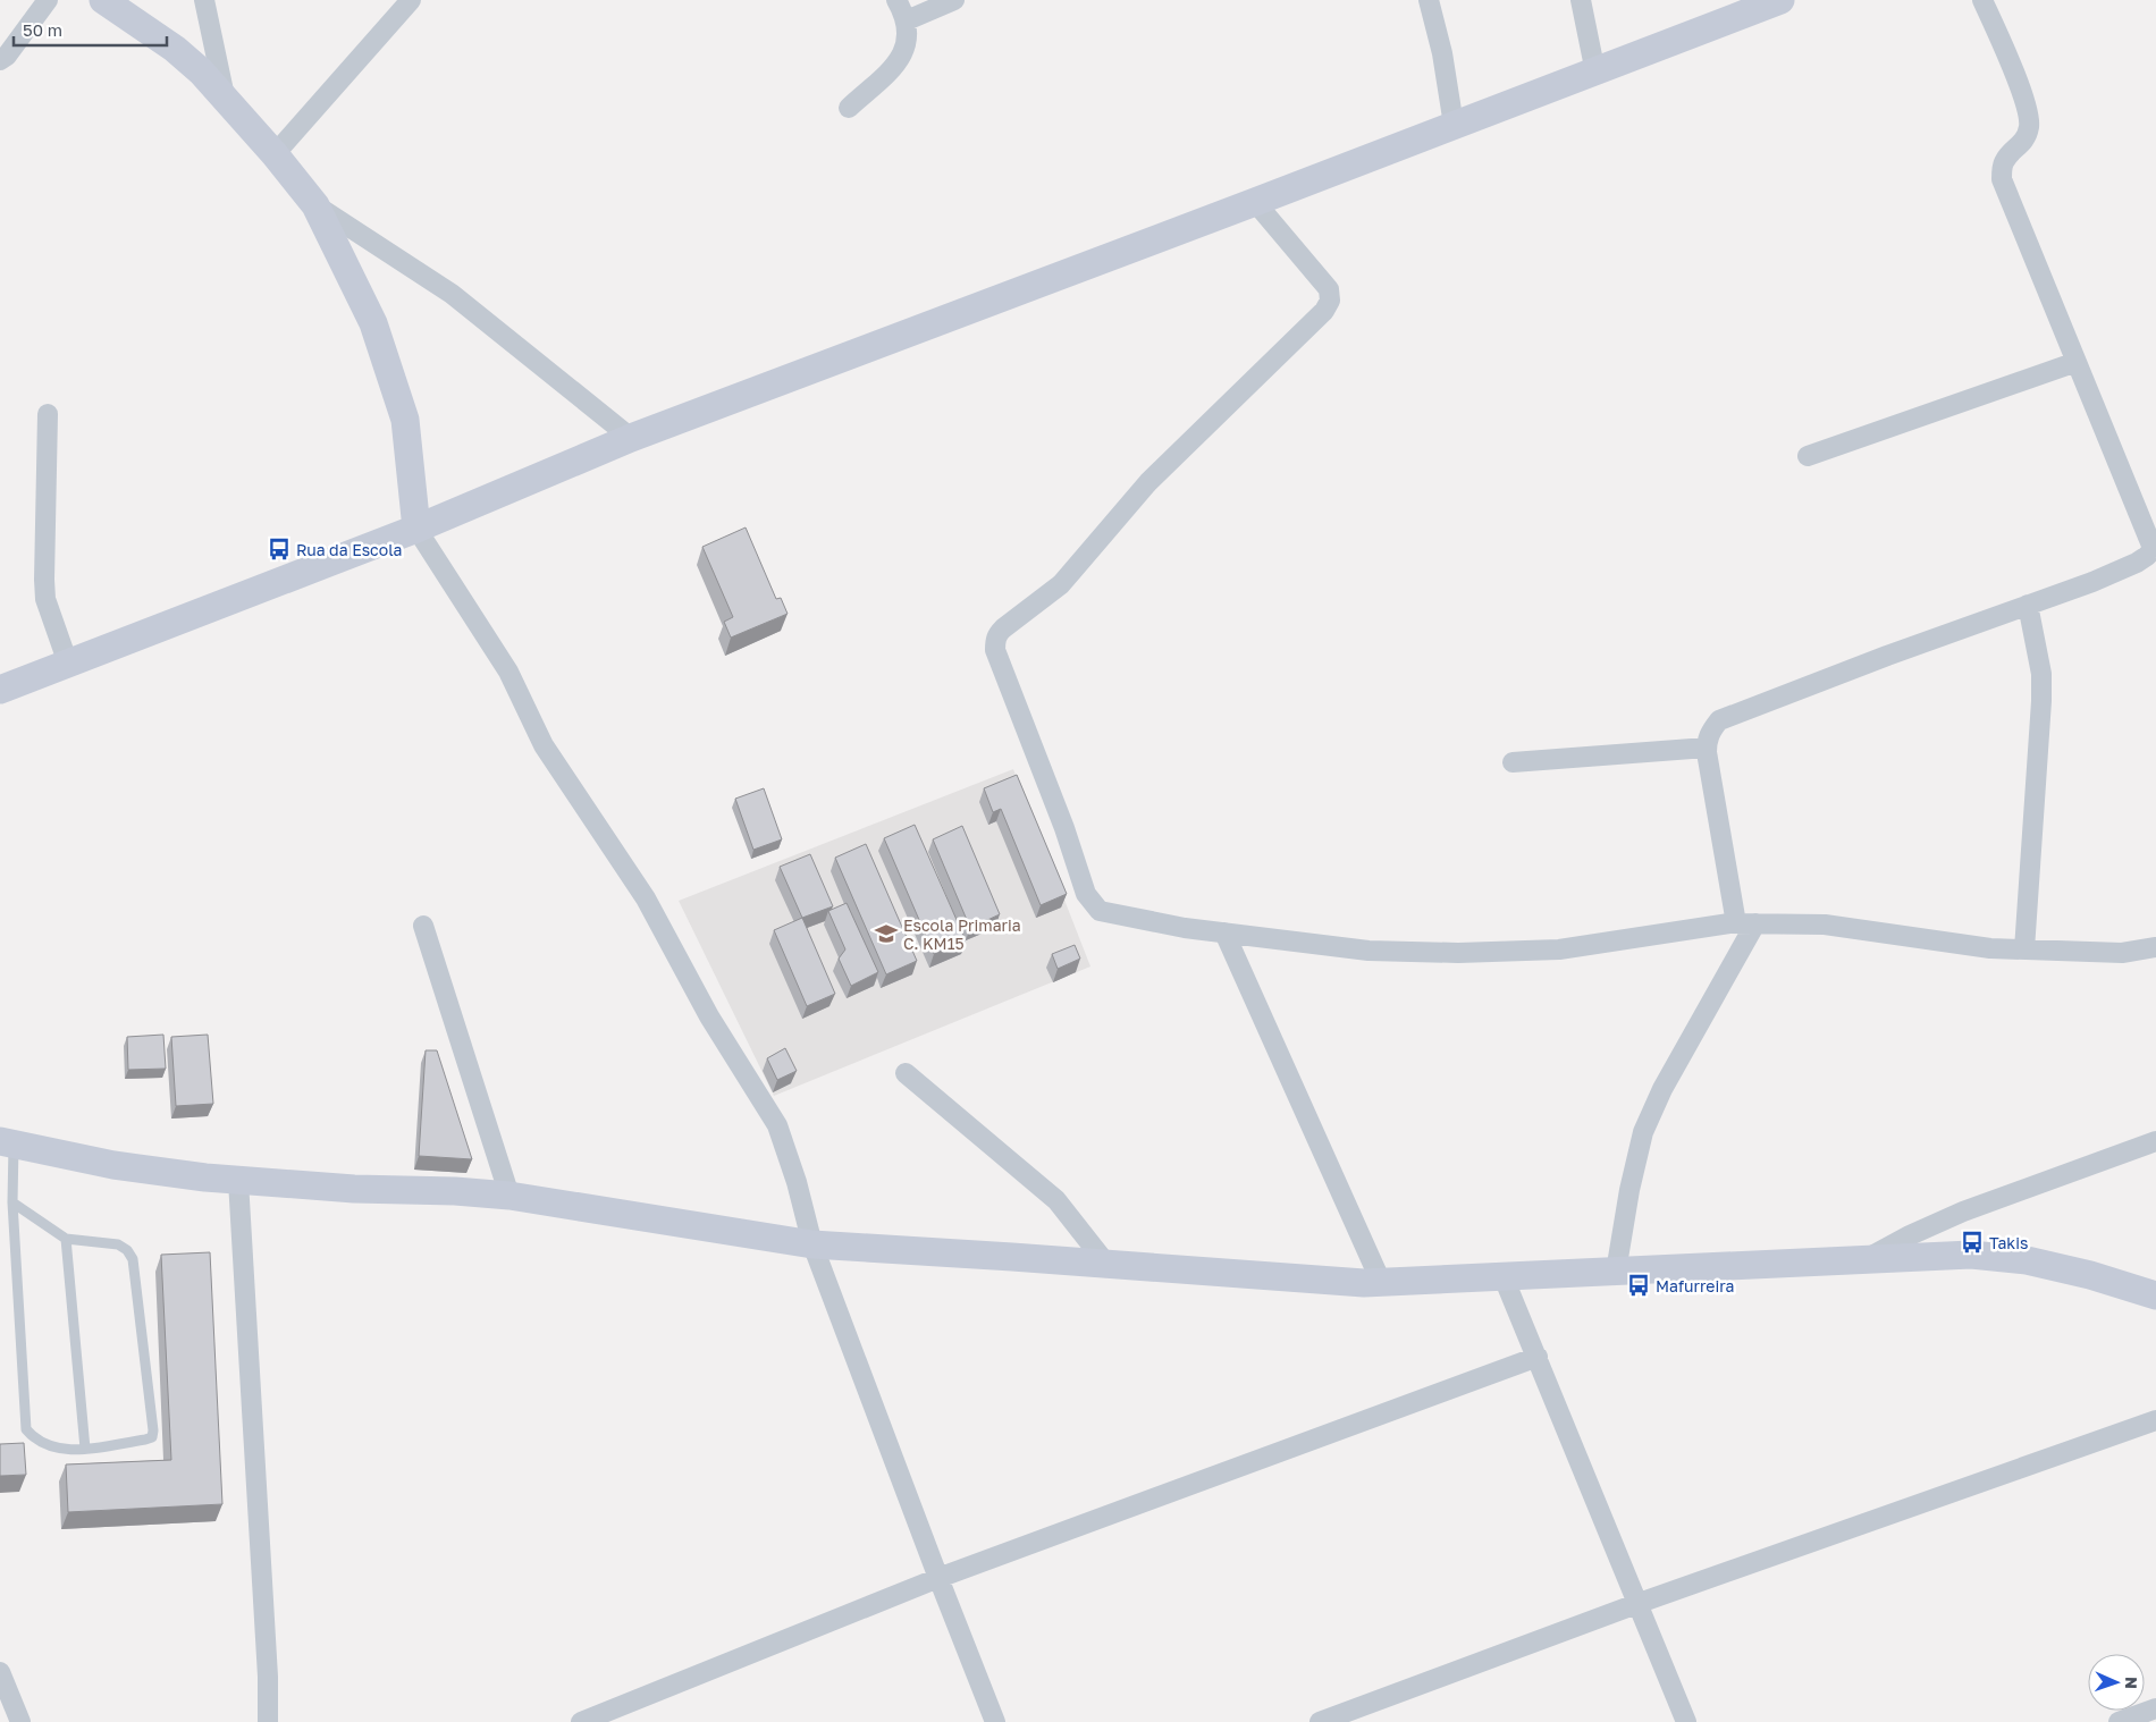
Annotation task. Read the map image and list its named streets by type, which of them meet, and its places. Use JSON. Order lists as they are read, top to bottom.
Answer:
{
  "places": {
    "bus stop": ["Rua da Escola", "Takis", "Mafurreira"],
    "school or university": ["Escola Primaria C. KM15"]
  },
  "scale_bar": "50 m",
  "north": "right"
}
